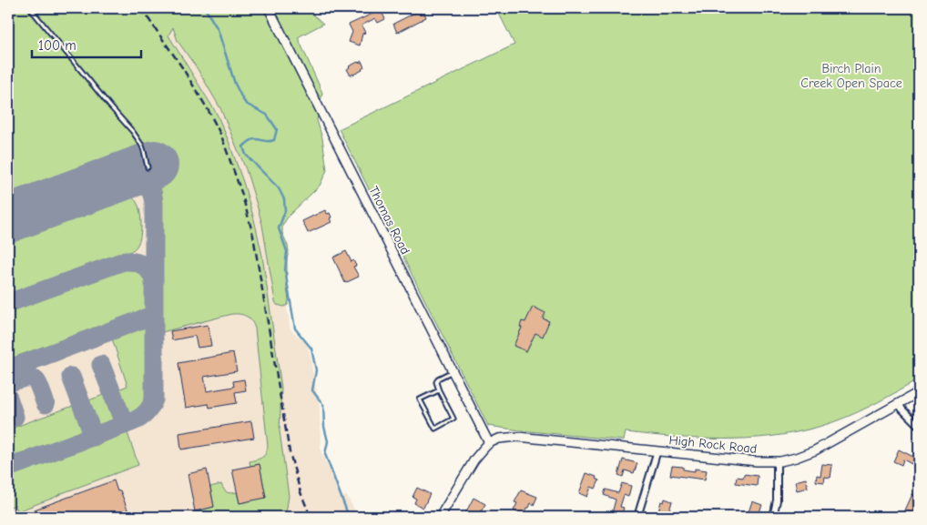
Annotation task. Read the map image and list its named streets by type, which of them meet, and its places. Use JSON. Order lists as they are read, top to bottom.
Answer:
{
  "streets": {
    "main road": ["Thomas Road", "High Rock Road"]
  },
  "crossings": [
    ["Thomas Road", "High Rock Road"]
  ],
  "parks": ["Birch Plain Creek Open Space"],
  "scale_bar": "100 m"
}
